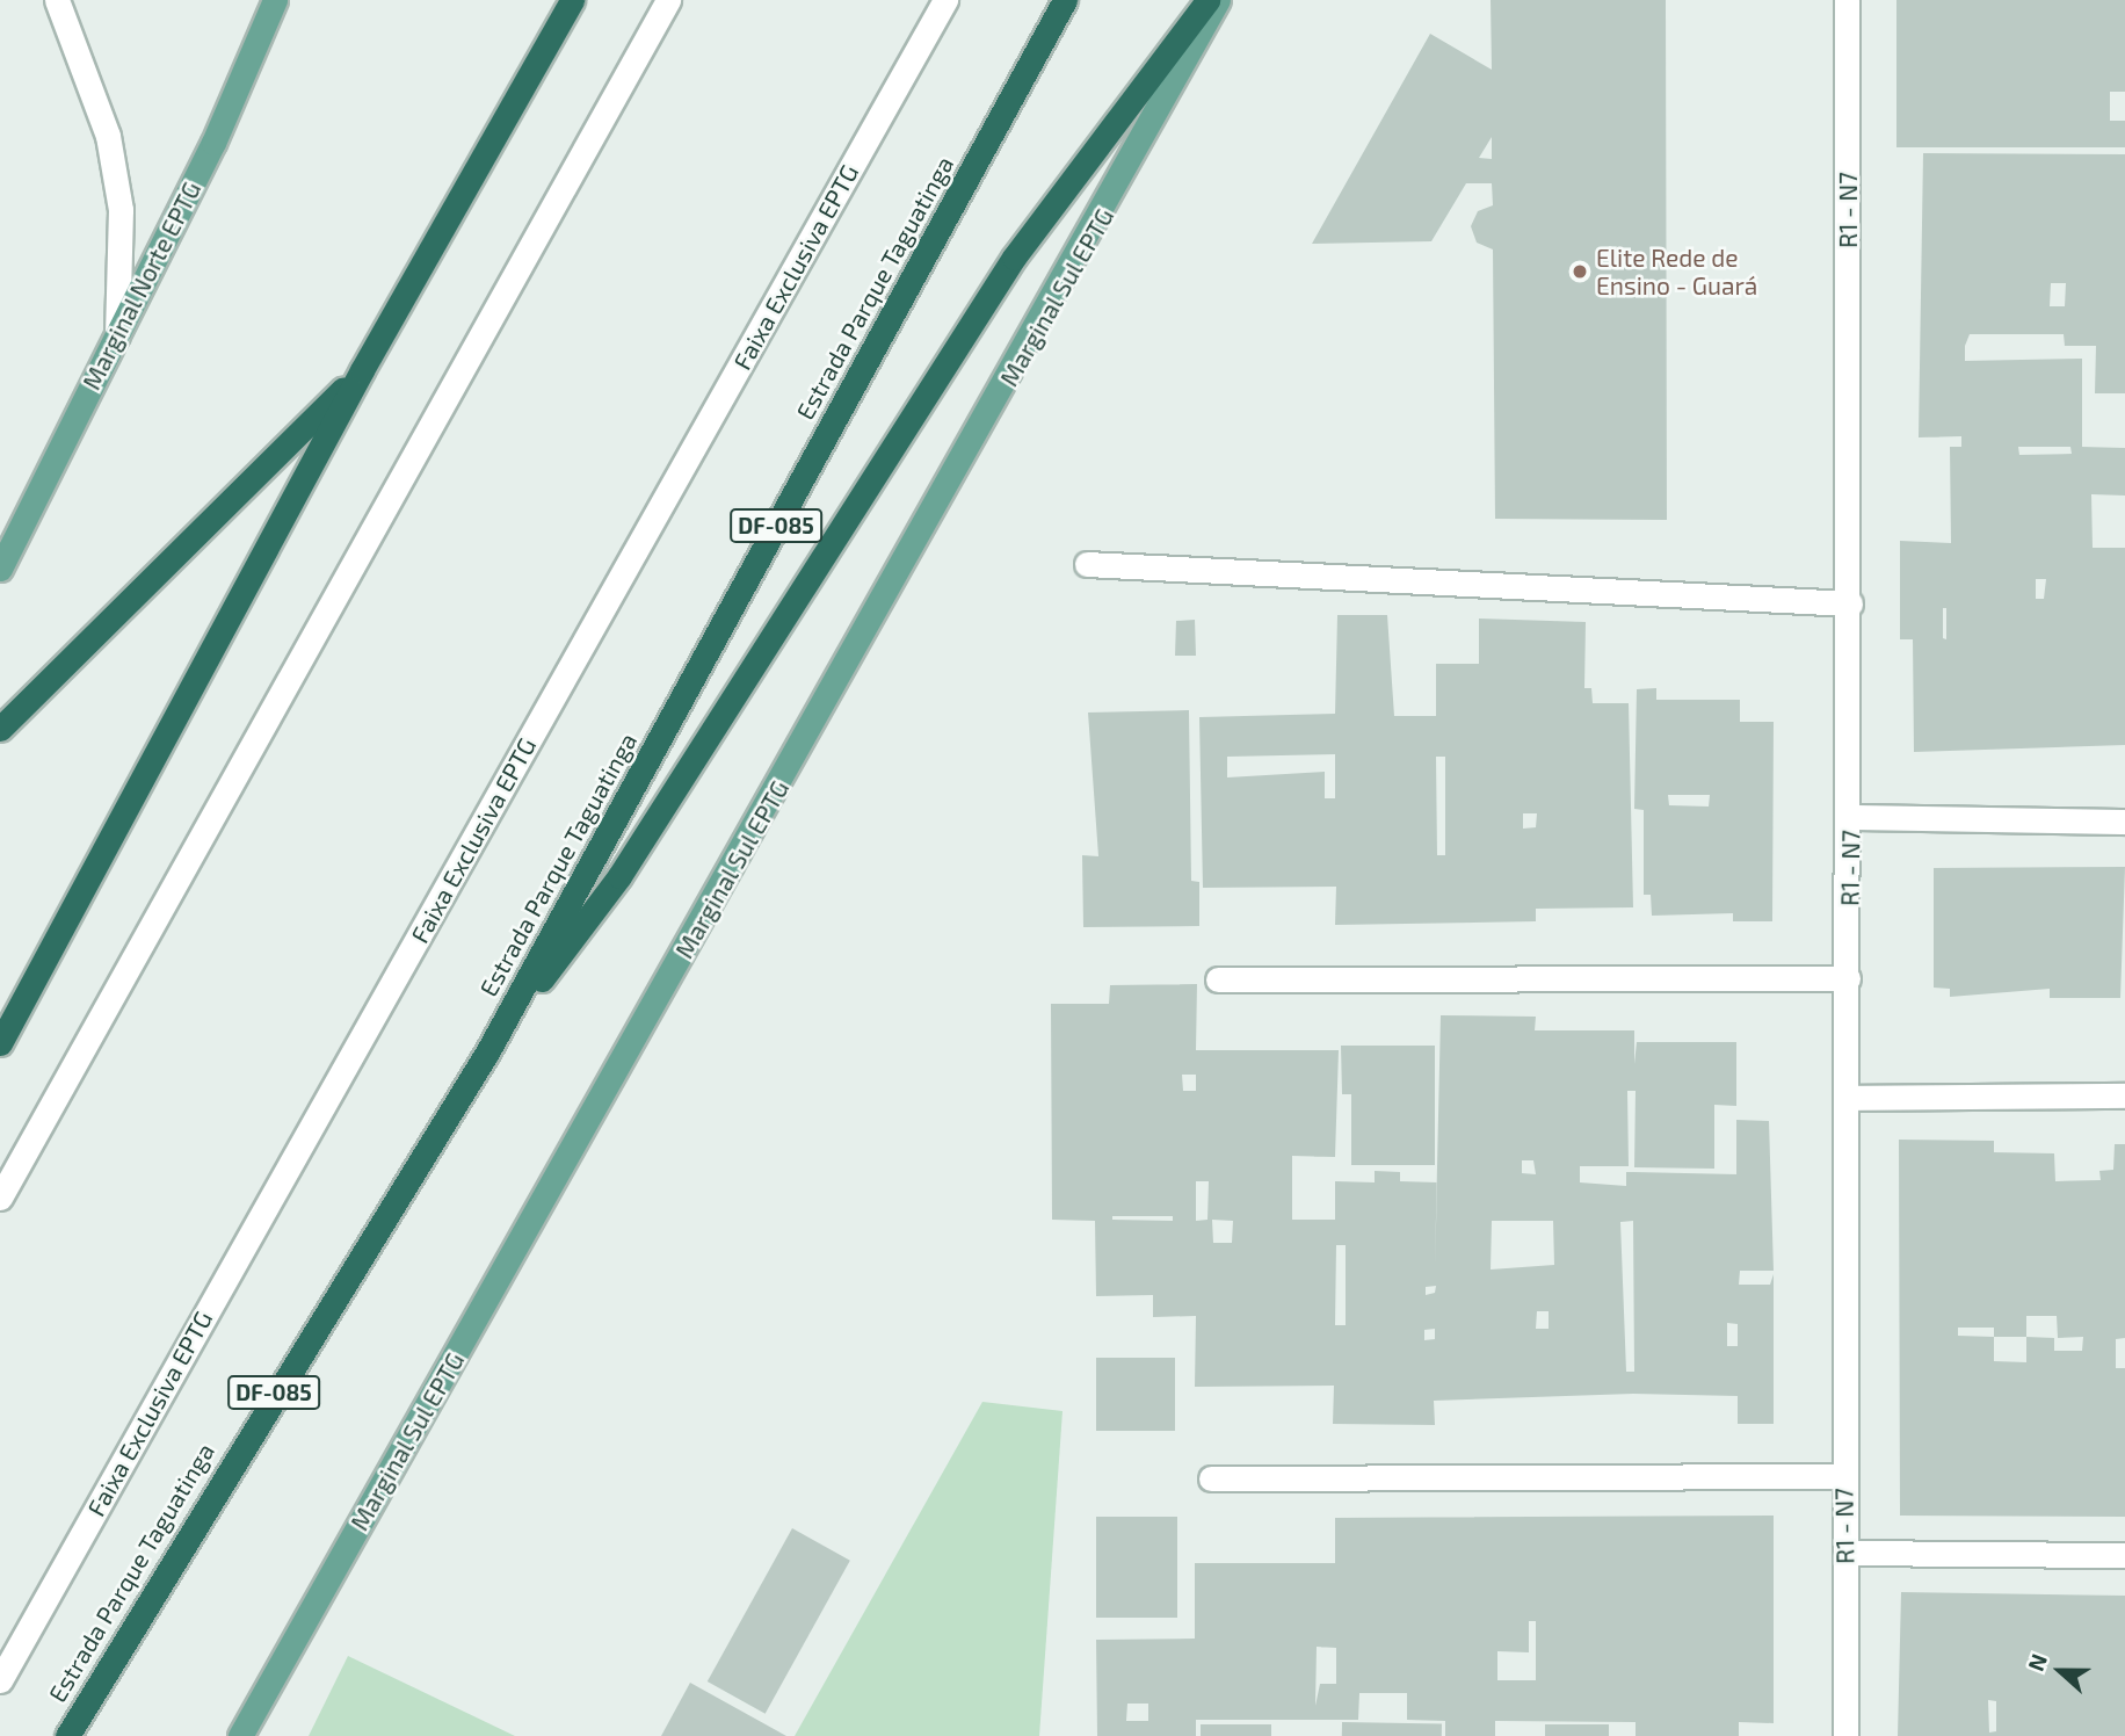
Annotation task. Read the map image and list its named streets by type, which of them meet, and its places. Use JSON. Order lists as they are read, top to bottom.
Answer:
{
  "streets": {
    "highway": ["Estrada Parque Taguatinga", "DF-085"],
    "main road": ["Marginal Norte EPTG", "Marginal Sul EPTG"],
    "street": ["R1 - N7", "Faixa Exclusiva EPTG"]
  },
  "places": ["Elite Rede de Ensino - Guará"],
  "north": "left"
}
